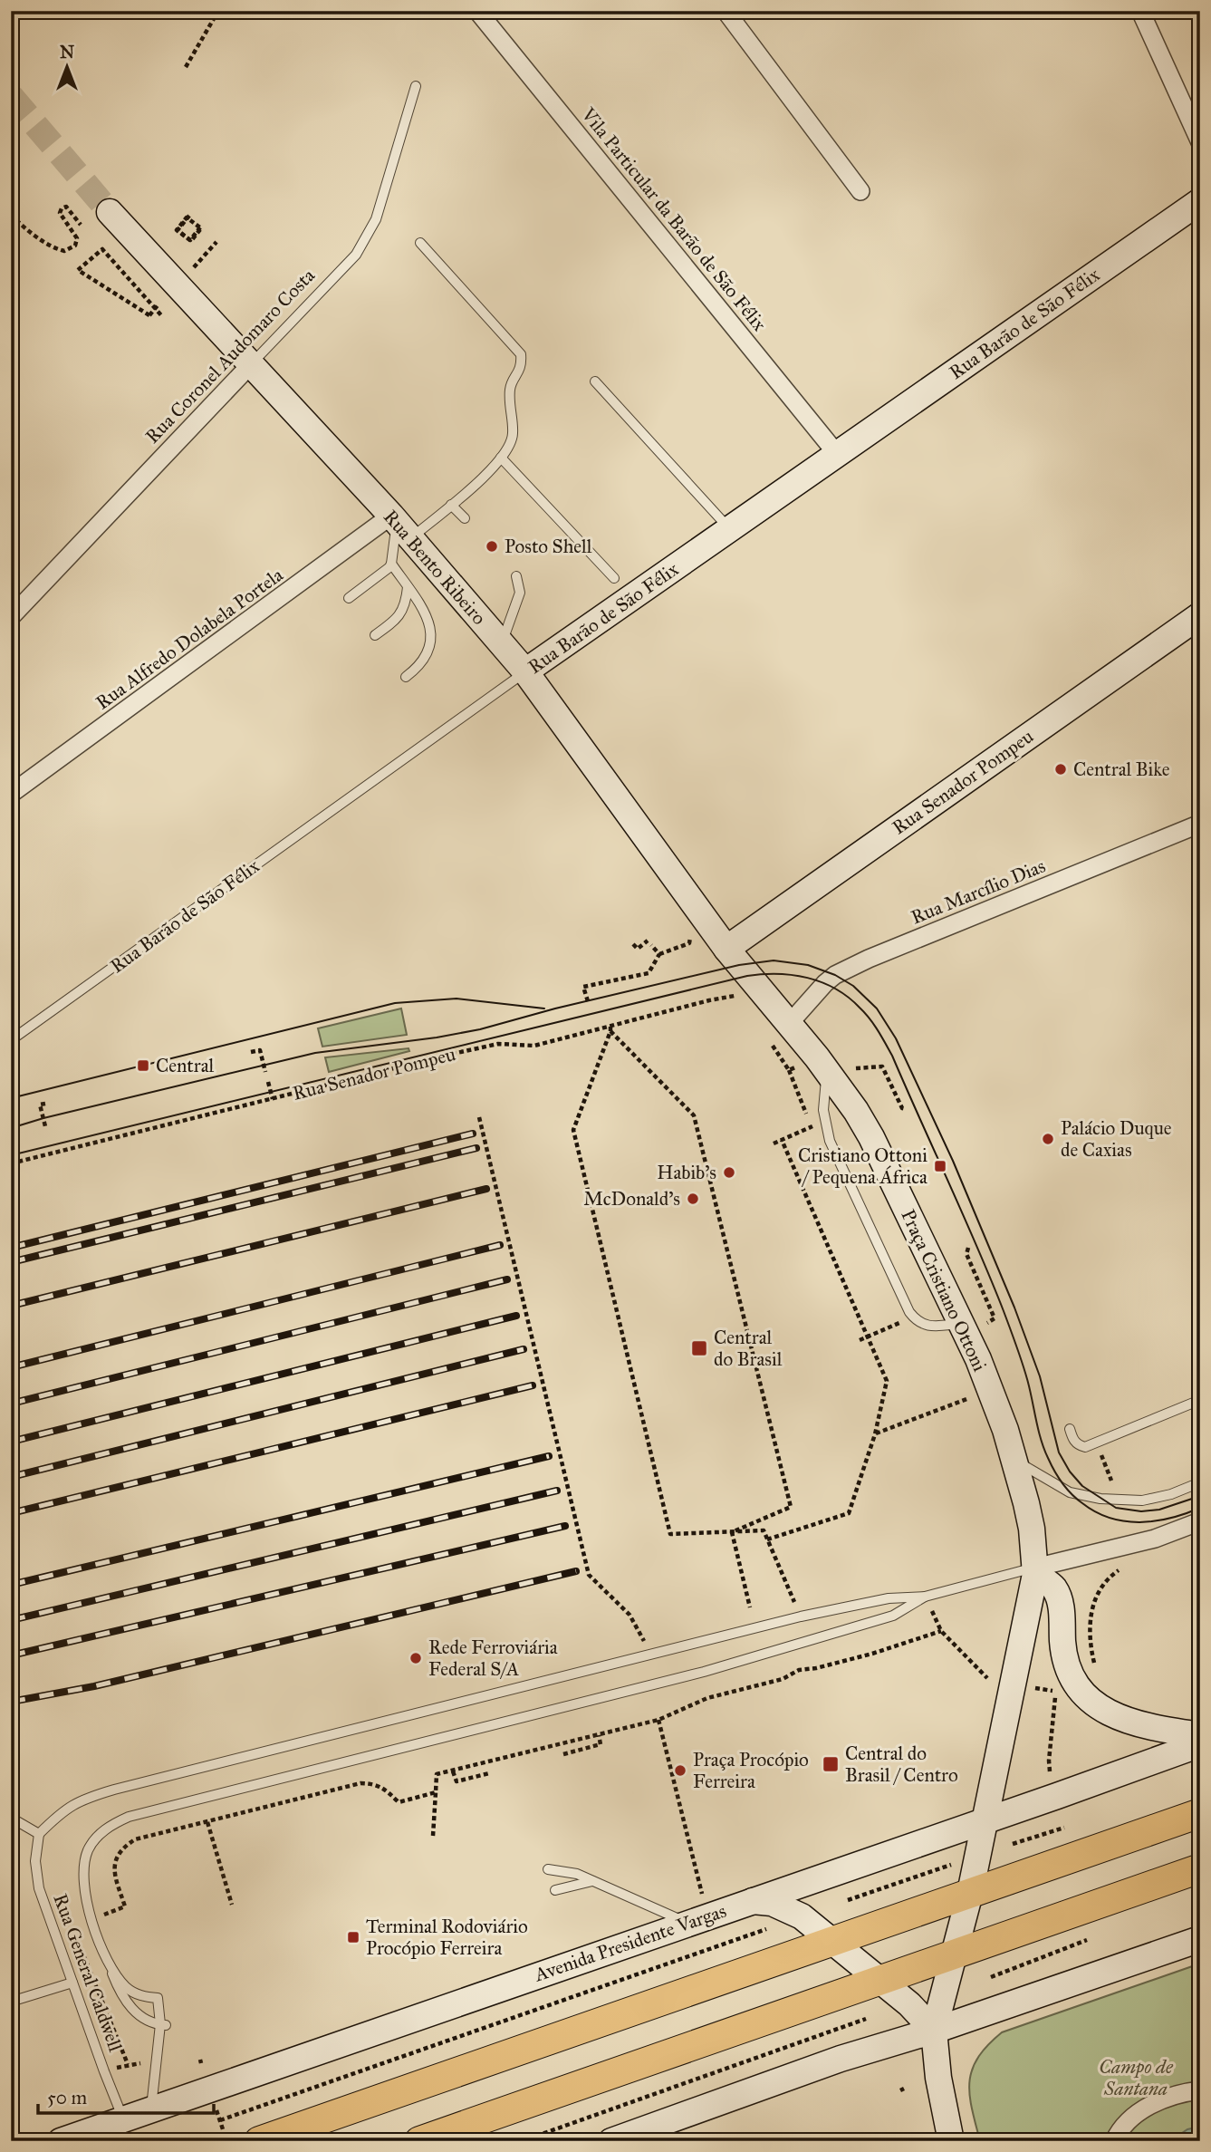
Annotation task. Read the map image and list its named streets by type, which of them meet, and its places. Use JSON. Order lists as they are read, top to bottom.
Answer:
{
  "streets": {
    "street": [
      "Vila Particular da Barão de São Félix",
      "Rua Barão de São Félix",
      "Rua Coronel Audomaro Costa",
      "Rua Bento Ribeiro",
      "Rua Alfredo Dolabela Portela",
      "Rua Senador Pompeu",
      "Rua Marcílio Dias",
      "Praça Cristiano Ottoni",
      "Avenida Presidente Vargas"
    ],
    "lane": ["Rua General Caldwell"]
  },
  "crossings": [
    ["Vila Particular da Barão de São Félix", "Rua Barão de São Félix"],
    ["Rua Barão de São Félix", "Rua Bento Ribeiro"],
    ["Rua Coronel Audomaro Costa", "Rua Bento Ribeiro"],
    ["Rua Bento Ribeiro", "Rua Alfredo Dolabela Portela"],
    ["Rua Bento Ribeiro", "Rua Senador Pompeu"],
    ["Rua Bento Ribeiro", "Praça Cristiano Ottoni"],
    ["Rua Senador Pompeu", "Praça Cristiano Ottoni"],
    ["Rua Marcílio Dias", "Praça Cristiano Ottoni"],
    ["Avenida Presidente Vargas", "Rua General Caldwell"]
  ],
  "parks": ["Campo de Santana"],
  "places": {
    "other": [
      "Posto Shell",
      "Central Bike",
      "Palácio Duque de Caxias",
      "Habib's",
      "McDonald's",
      "Rede Ferroviária Federal S/A",
      "Praça Procópio Ferreira"
    ],
    "transit": [
      "Central",
      "Cristiano Ottoni / Pequena África",
      "Central do Brasil",
      "Central do Brasil / Centro",
      "Terminal Rodoviário Procópio Ferreira"
    ]
  },
  "scale_bar": "50 m",
  "north": "top"
}
